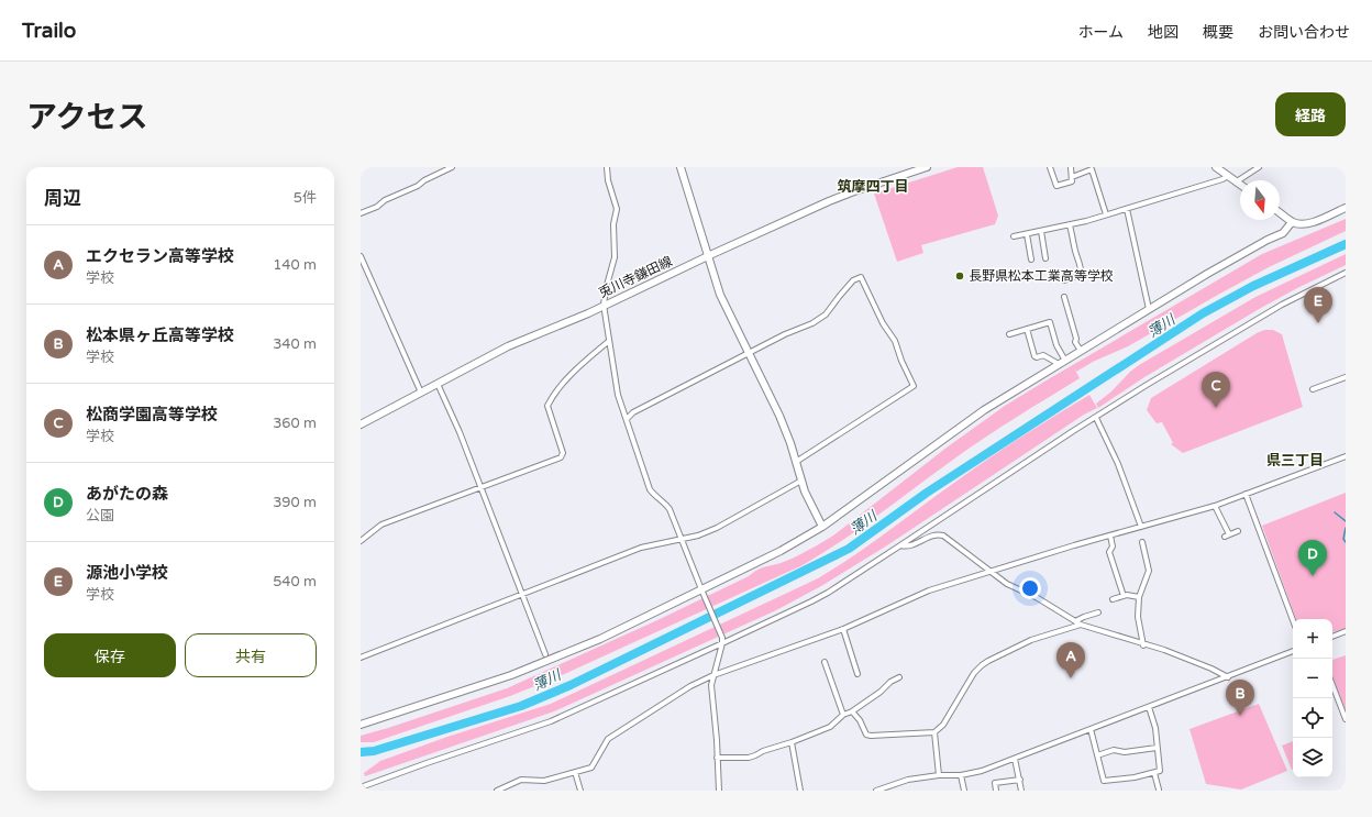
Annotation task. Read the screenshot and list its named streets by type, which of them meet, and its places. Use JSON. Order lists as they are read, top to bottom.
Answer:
{
  "streets": {
    "street": ["兎川寺鎌田線"]
  },
  "districts": ["筑摩四丁目", "県三丁目"],
  "water": ["薄川"],
  "places": ["長野県松本工業高等学校"],
  "north": "bottom",
  "page": {
    "header": "Trailo",
    "nav": [
      "ホーム",
      "地図",
      "概要",
      "お問い合わせ"
    ],
    "title": "アクセス",
    "buttons": [
      "経路",
      ["保存", "共有"]
    ],
    "heading": ["周辺", "5件"],
    "list": [
      {
        "mark": "A",
        "name": "エクセラン高等学校",
        "note": "学校",
        "value": "140 m"
      },
      {
        "mark": "B",
        "name": "松本県ヶ丘高等学校",
        "note": "学校",
        "value": "340 m"
      },
      {
        "mark": "C",
        "name": "松商学園高等学校",
        "note": "学校",
        "value": "360 m"
      },
      {
        "mark": "D",
        "name": "あがたの森",
        "note": "公園",
        "value": "390 m"
      },
      {
        "mark": "E",
        "name": "源池小学校",
        "note": "学校",
        "value": "540 m"
      }
    ],
    "pins": [
      "E",
      "C",
      "D",
      "A",
      "B"
    ],
    "map_buttons": ["+", "−"]
  }
}
